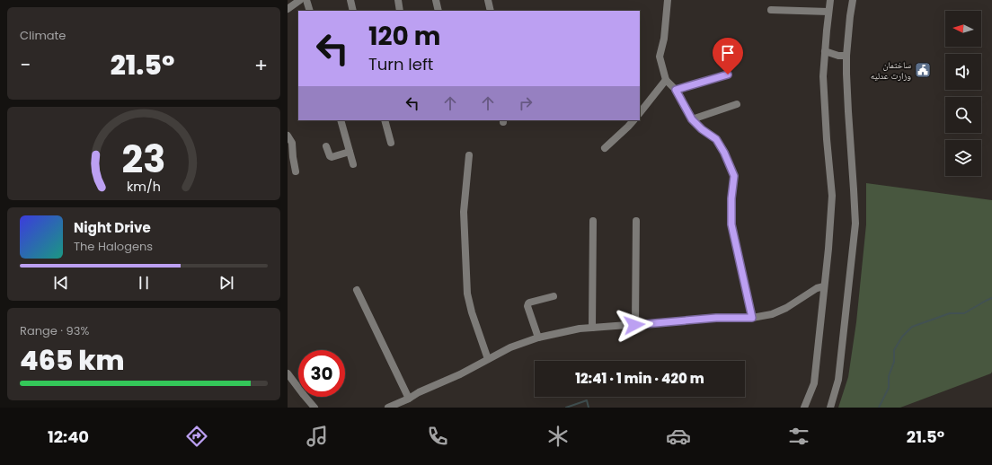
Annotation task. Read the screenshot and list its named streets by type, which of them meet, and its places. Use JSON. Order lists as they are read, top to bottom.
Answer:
{
  "places": {
    "public building": ["ساختمان وزارت عدلیه"]
  },
  "north": "left",
  "page": {
    "tile": [
      "Climate",
      ["Range · 93%", "465 km"]
    ],
    "turn": ["120 m", "Turn left"],
    "heat": ["−", "21.5°", "+"],
    "song": ["Night Drive", "The Halogens"],
    "limit": "30",
    "trip": "12:41 · 1 min · 420 m",
    "tabs": ["12:40", "21.5°"],
    "gauge": ["23", "km/h"]
  }
}
